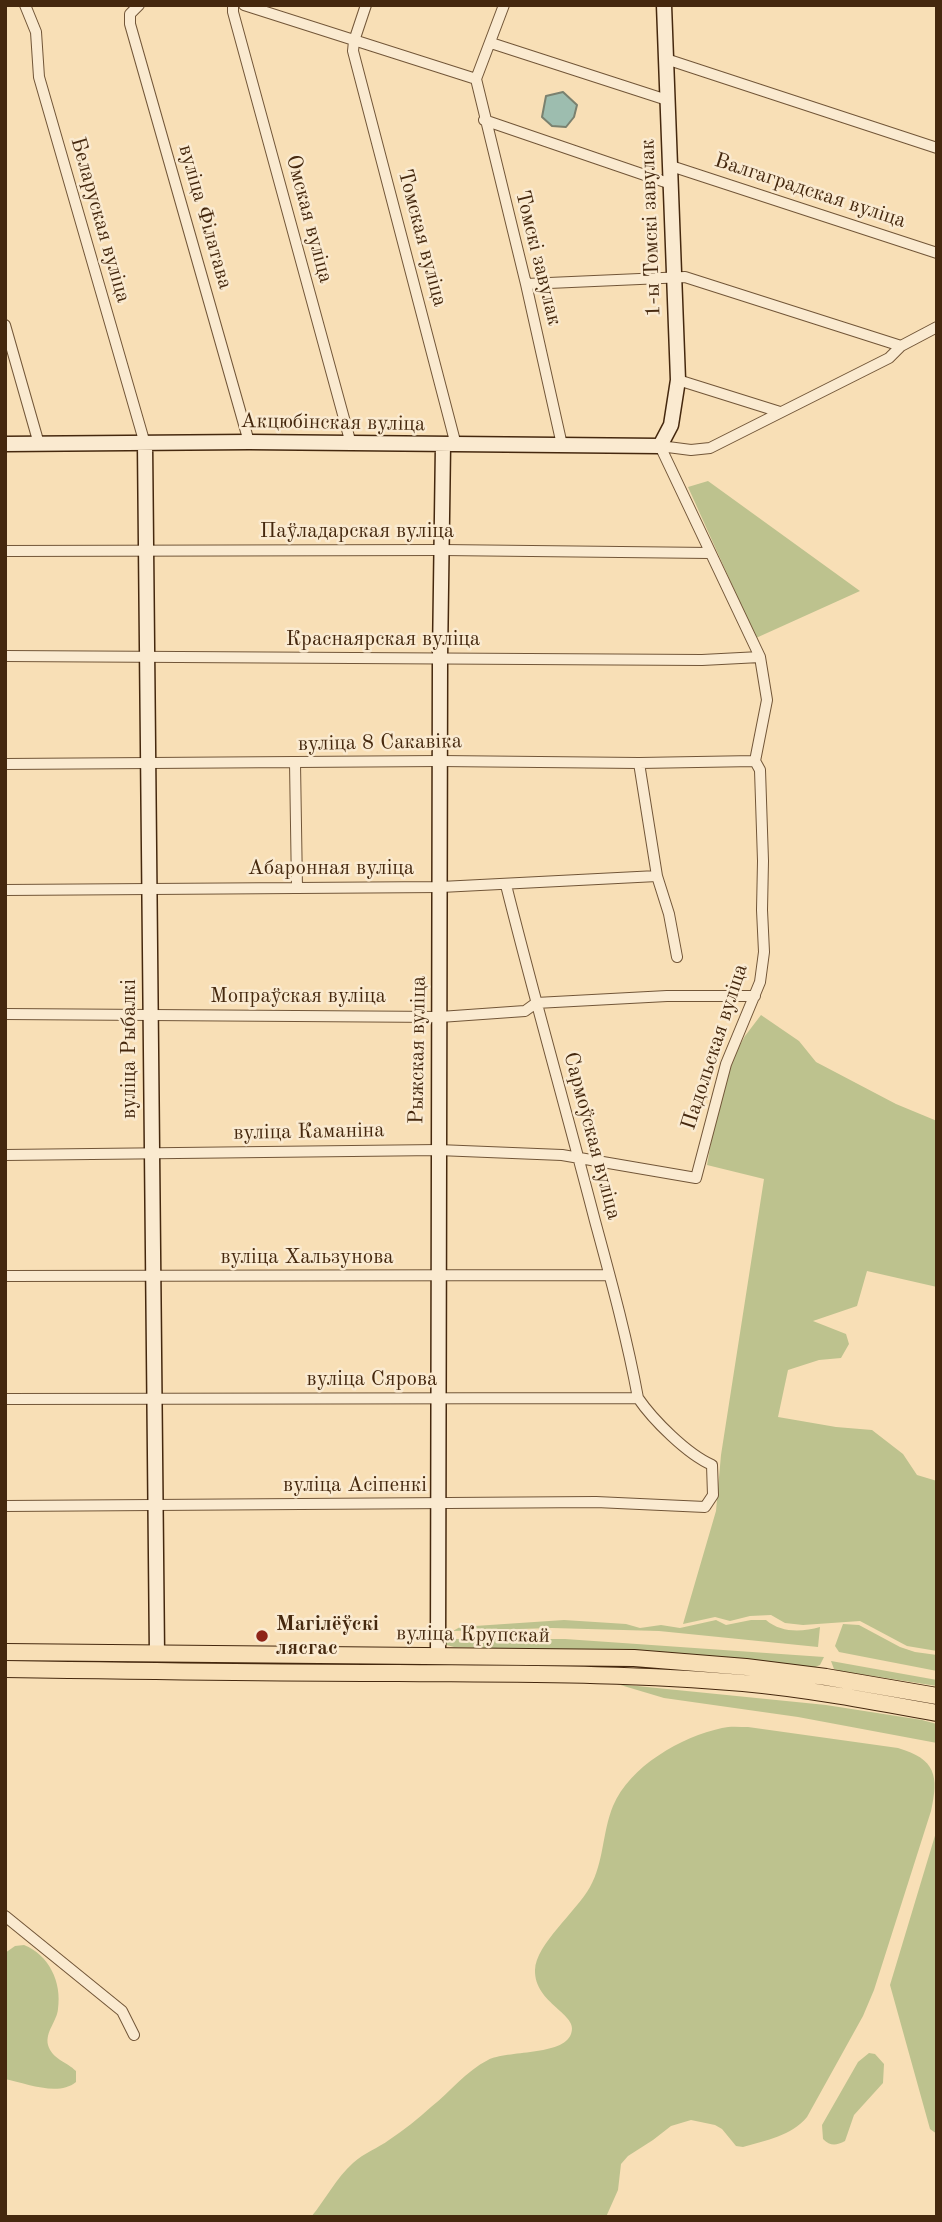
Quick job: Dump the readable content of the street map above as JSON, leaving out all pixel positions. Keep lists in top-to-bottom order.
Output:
{
  "streets": {
    "main road": ["вуліца Крупскай"],
    "street": [
      "Валгаградская вуліца",
      "вуліца Філатава",
      "Омская вуліца",
      "Беларуская вуліца",
      "1-ы Томскі завулак",
      "Томская вуліца",
      "Томскі завулак",
      "Акцюбінская вуліца",
      "Паўладарская вуліца",
      "Краснаярская вуліца",
      "вуліца 8 Сакавіка",
      "Абаронная вуліца",
      "Мопраўская вуліца",
      "Падольская вуліца",
      "вуліца Рыбалкі",
      "Рыжская вуліца",
      "вуліца Каманіна",
      "Сармоўская вуліца",
      "вуліца Хальзунова",
      "вуліца Сярова",
      "вуліца Асіпенкі"
    ]
  },
  "crossings": [
    ["Валгаградская вуліца", "1-ы Томскі завулак"],
    ["вуліца Філатава", "Акцюбінская вуліца"],
    ["Омская вуліца", "Акцюбінская вуліца"],
    ["Беларуская вуліца", "Акцюбінская вуліца"],
    ["Беларуская вуліца", "вуліца Рыбалкі"],
    ["1-ы Томскі завулак", "Акцюбінская вуліца"],
    ["Томская вуліца", "Акцюбінская вуліца"],
    ["Томская вуліца", "Рыжская вуліца"],
    ["Томскі завулак", "Акцюбінская вуліца"],
    ["Акцюбінская вуліца", "вуліца Рыбалкі"],
    ["Акцюбінская вуліца", "Рыжская вуліца"],
    ["Паўладарская вуліца", "вуліца Рыбалкі"],
    ["Паўладарская вуліца", "Рыжская вуліца"],
    ["Краснаярская вуліца", "вуліца Рыбалкі"],
    ["Краснаярская вуліца", "Рыжская вуліца"],
    ["вуліца 8 Сакавіка", "Падольская вуліца"],
    ["вуліца 8 Сакавіка", "вуліца Рыбалкі"],
    ["вуліца 8 Сакавіка", "Рыжская вуліца"],
    ["Абаронная вуліца", "вуліца Рыбалкі"],
    ["Абаронная вуліца", "Рыжская вуліца"],
    ["Абаронная вуліца", "Сармоўская вуліца"],
    ["Мопраўская вуліца", "Падольская вуліца"],
    ["Мопраўская вуліца", "вуліца Рыбалкі"],
    ["Мопраўская вуліца", "Рыжская вуліца"],
    ["Мопраўская вуліца", "Сармоўская вуліца"],
    ["Падольская вуліца", "вуліца Каманіна"],
    ["вуліца Рыбалкі", "вуліца Каманіна"],
    ["вуліца Рыбалкі", "вуліца Хальзунова"],
    ["вуліца Рыбалкі", "вуліца Сярова"],
    ["вуліца Рыбалкі", "вуліца Асіпенкі"],
    ["вуліца Рыбалкі", "вуліца Крупскай"],
    ["Рыжская вуліца", "вуліца Каманіна"],
    ["Рыжская вуліца", "вуліца Хальзунова"],
    ["Рыжская вуліца", "вуліца Сярова"],
    ["Рыжская вуліца", "вуліца Асіпенкі"],
    ["Рыжская вуліца", "вуліца Крупскай"],
    ["вуліца Каманіна", "Сармоўская вуліца"],
    ["Сармоўская вуліца", "вуліца Хальзунова"],
    ["Сармоўская вуліца", "вуліца Сярова"],
    ["Сармоўская вуліца", "вуліца Асіпенкі"],
    ["вуліца Сярова", "вуліца Асіпенкі"]
  ],
  "places": ["Магілёўскі лясгас"]
}
